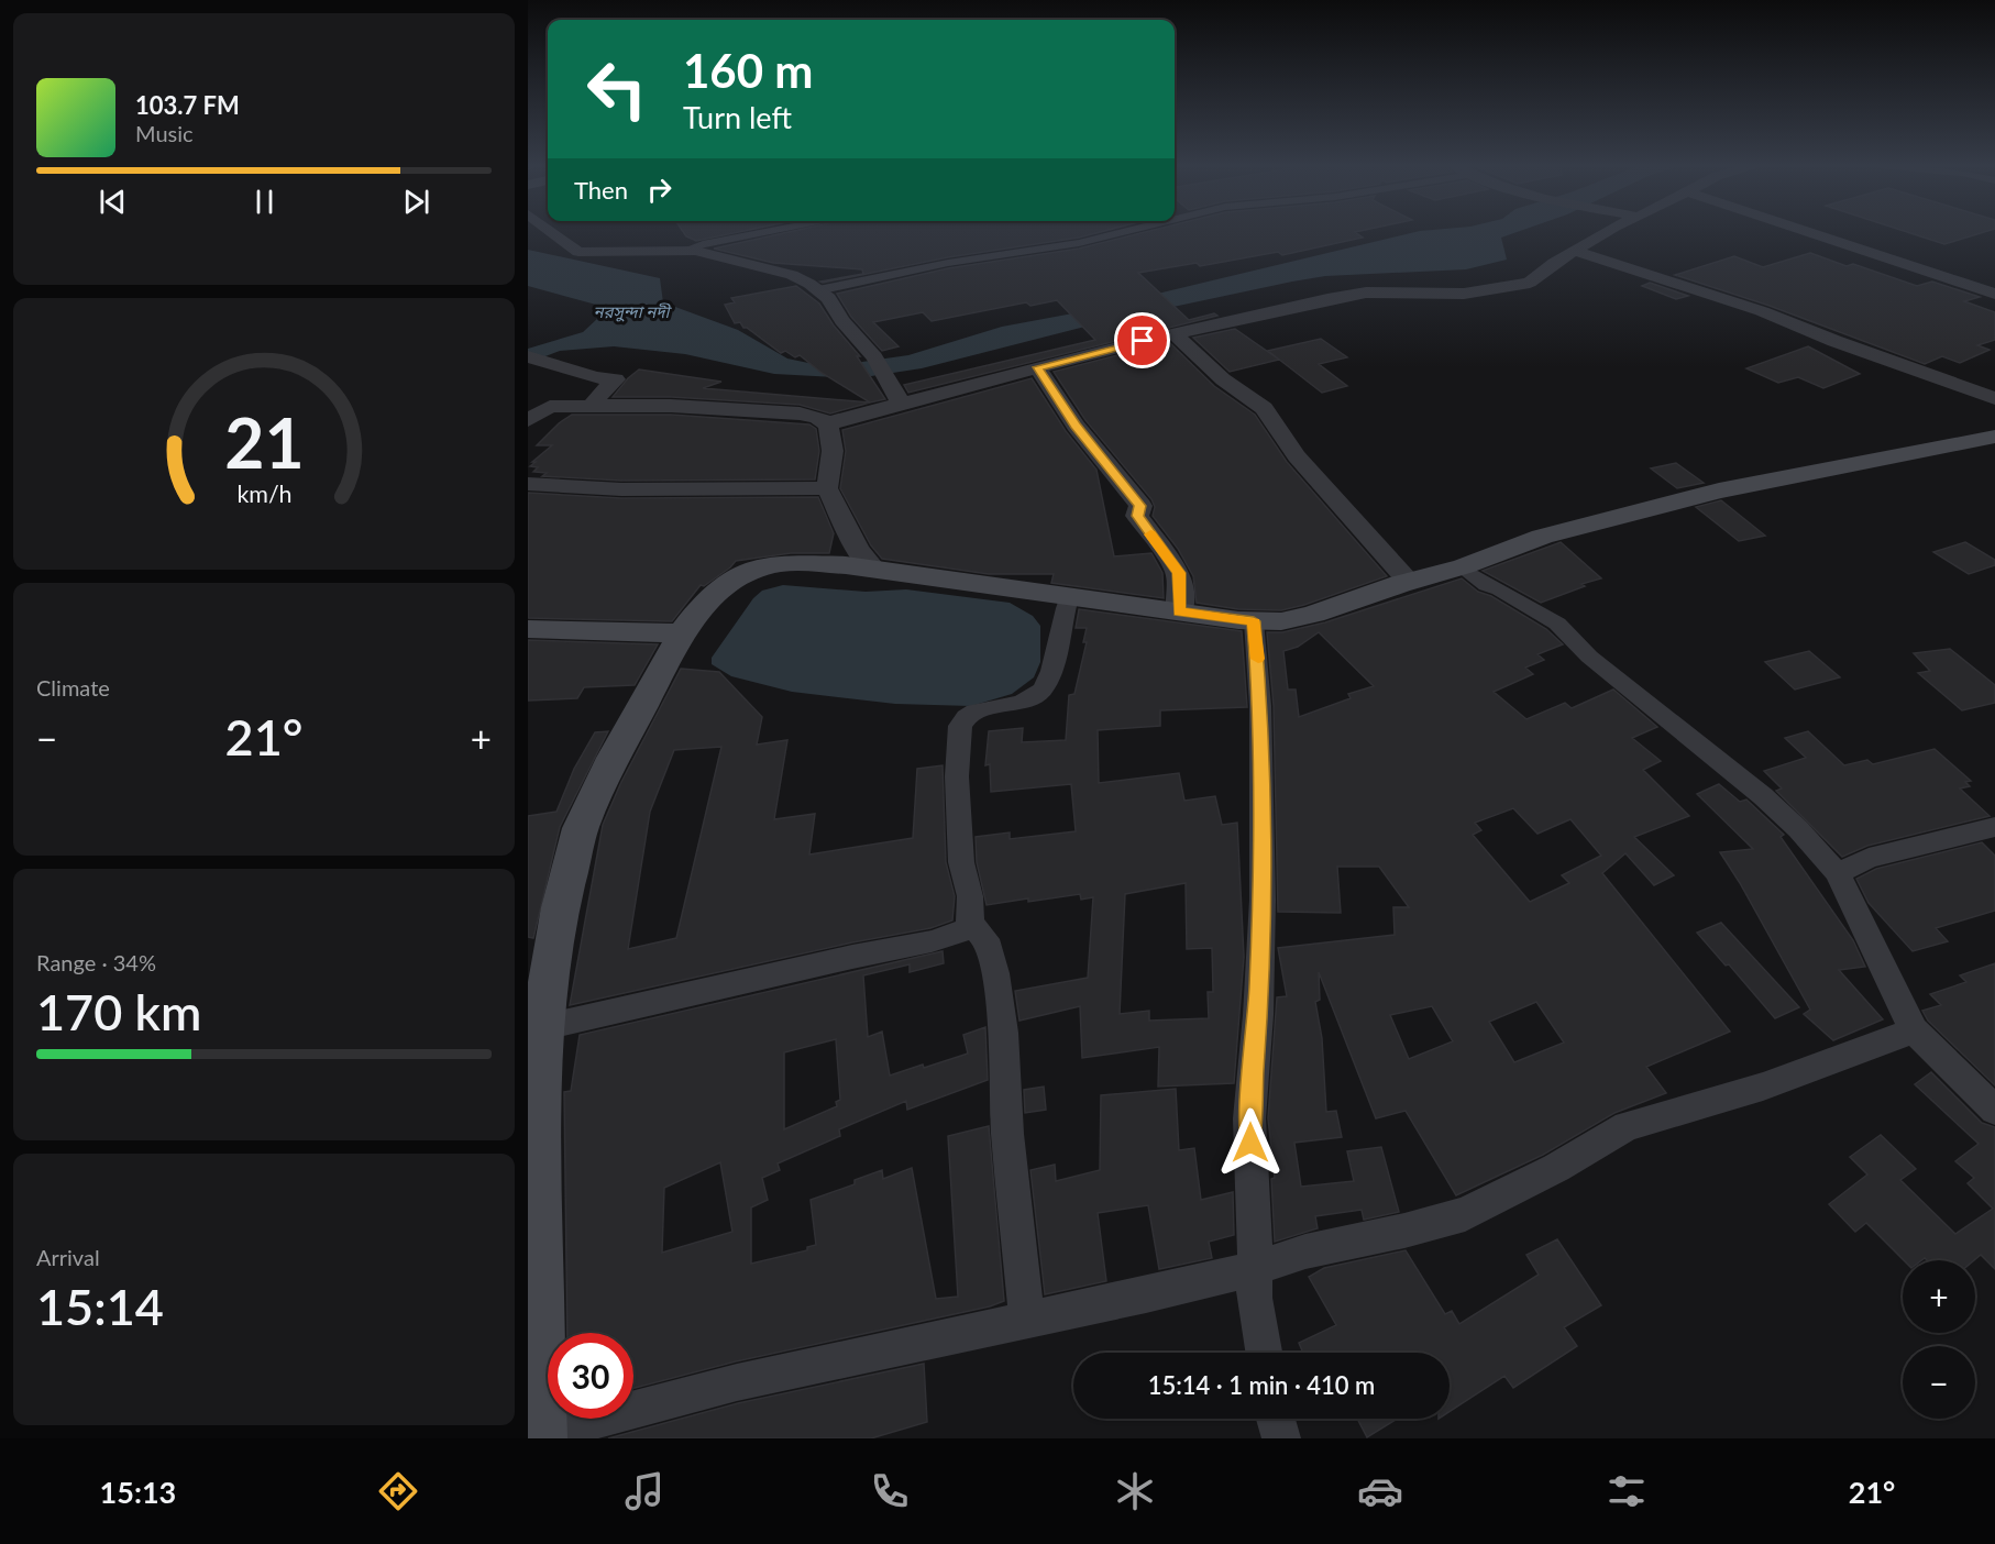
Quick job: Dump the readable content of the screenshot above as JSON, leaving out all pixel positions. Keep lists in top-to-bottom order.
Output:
{
  "water": ["নরসুন্দা নদী"],
  "page": {
    "turn": ["160 m", "Turn left"],
    "song": ["103.7 FM", "Music"],
    "then": "Then",
    "tile": [
      "Climate",
      ["Range · 34%", "170 km"],
      ["Arrival", "15:14"]
    ],
    "heat": ["−", "21°", "+"],
    "map_buttons": ["+", "−"],
    "limit": "30",
    "trip": "15:14 · 1 min · 410 m",
    "tabs": ["15:13", "21°"],
    "gauge": ["21", "km/h"]
  }
}
